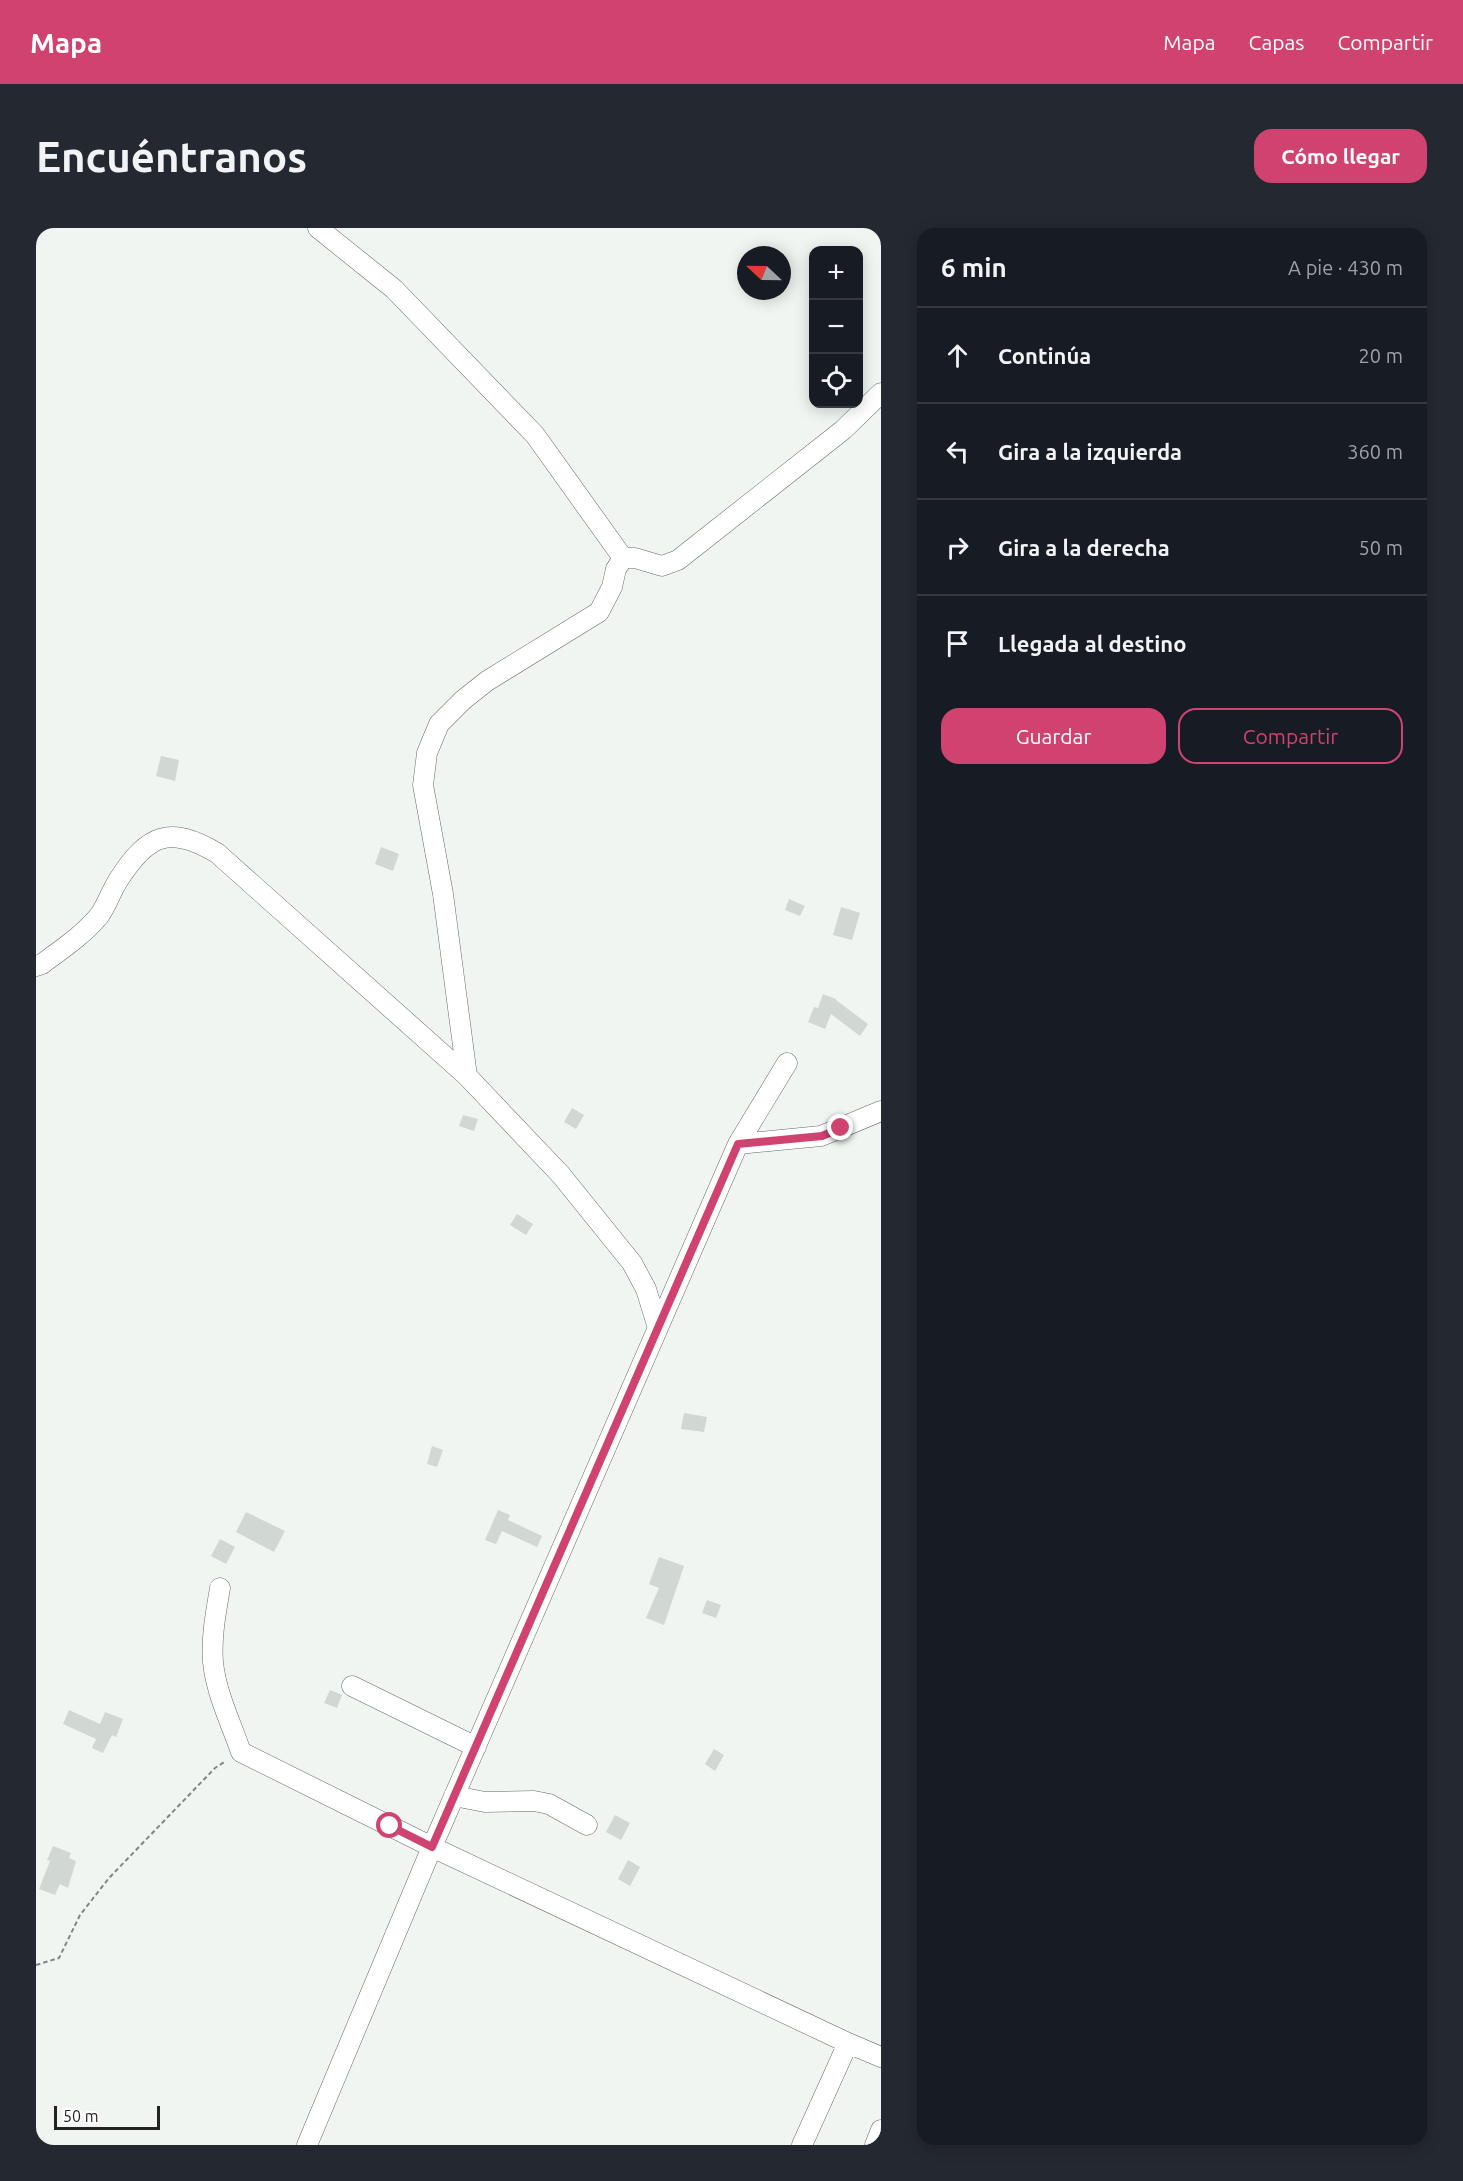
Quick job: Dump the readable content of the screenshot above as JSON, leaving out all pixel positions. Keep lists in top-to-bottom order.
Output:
{
  "scale_bar": "50 m",
  "north": "left",
  "page": {
    "header": "Mapa",
    "nav": ["Mapa", "Capas", "Compartir"],
    "buttons": [
      "Cómo llegar",
      ["Guardar", "Compartir"]
    ],
    "title": "Encuéntranos",
    "heading": ["6 min", "A pie · 430 m"],
    "map_buttons": ["+", "−"],
    "list": [
      ["Continúa", "20 m"],
      ["Gira a la izquierda", "360 m"],
      ["Gira a la derecha", "50 m"],
      "Llegada al destino"
    ],
    "scale": "50 m"
  }
}
